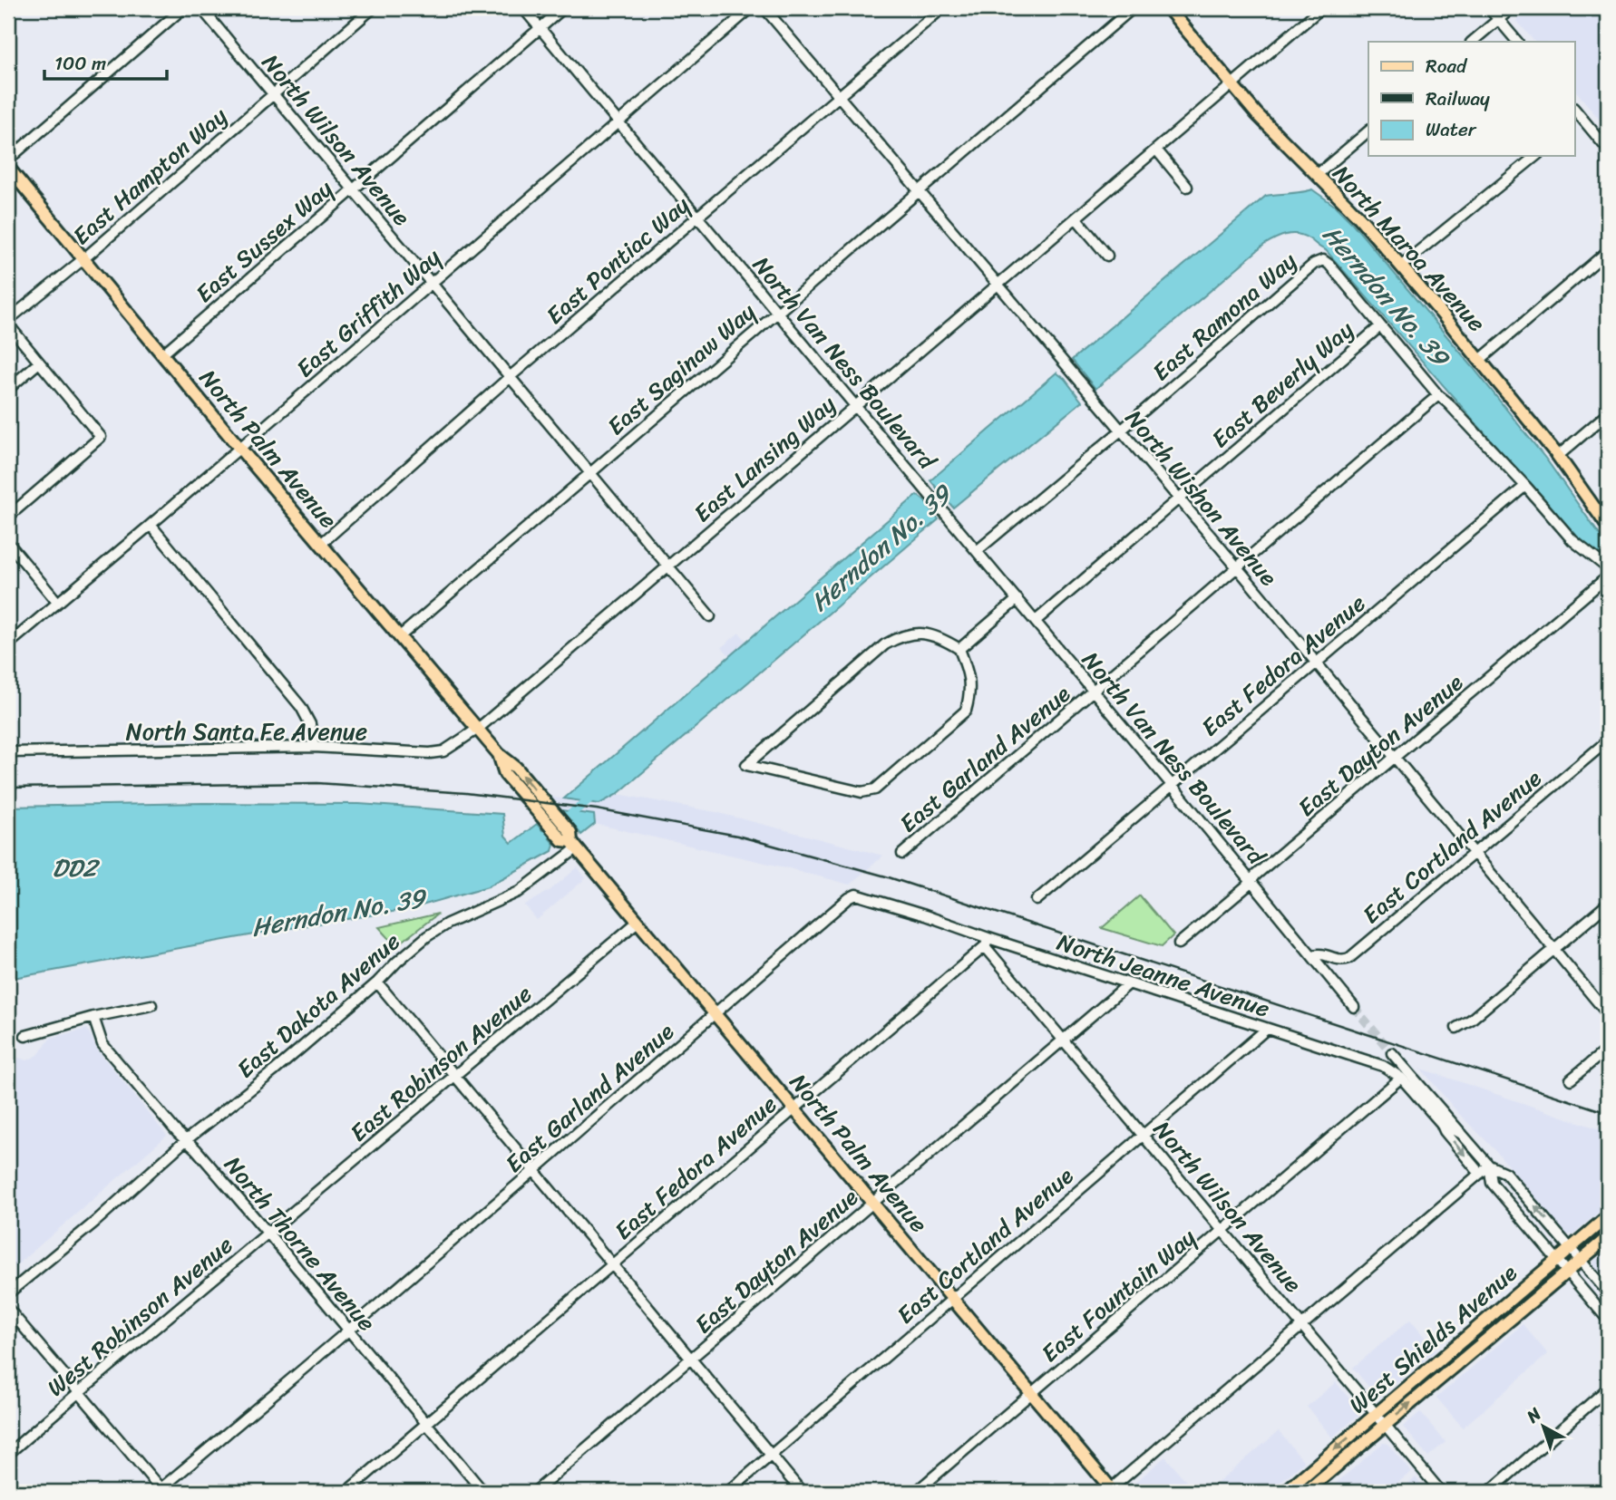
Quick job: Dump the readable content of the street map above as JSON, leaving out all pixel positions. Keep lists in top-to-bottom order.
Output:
{
  "streets": {
    "main road": ["North Maroa Avenue", "North Palm Avenue", "West Shields Avenue"],
    "street": [
      "North Wilson Avenue",
      "East Hampton Way",
      "East Sussex Way",
      "East Pontiac Way",
      "East Griffith Way",
      "East Ramona Way",
      "North Van Ness Boulevard",
      "East Saginaw Way",
      "East Beverly Way",
      "East Lansing Way",
      "North Wishon Avenue",
      "East Fedora Avenue",
      "North Santa Fe Avenue",
      "East Dayton Avenue",
      "East Garland Avenue",
      "East Cortland Avenue",
      "North Jeanne Avenue",
      "East Dakota Avenue",
      "East Robinson Avenue",
      "North Thorne Avenue",
      "East Fountain Way",
      "West Robinson Avenue"
    ]
  },
  "crossings": [
    ["North Wilson Avenue", "East Hampton Way"],
    ["North Wilson Avenue", "East Sussex Way"],
    ["North Wilson Avenue", "East Pontiac Way"],
    ["North Wilson Avenue", "East Griffith Way"],
    ["North Wilson Avenue", "East Saginaw Way"],
    ["North Wilson Avenue", "East Lansing Way"],
    ["North Wilson Avenue", "East Fedora Avenue"],
    ["North Wilson Avenue", "East Dayton Avenue"],
    ["North Wilson Avenue", "East Cortland Avenue"],
    ["North Wilson Avenue", "North Jeanne Avenue"],
    ["North Wilson Avenue", "East Fountain Way"],
    ["North Wilson Avenue", "West Shields Avenue"],
    ["East Hampton Way", "North Palm Avenue"],
    ["East Sussex Way", "North Van Ness Boulevard"],
    ["East Sussex Way", "North Palm Avenue"],
    ["North Maroa Avenue", "East Lansing Way"],
    ["East Pontiac Way", "North Van Ness Boulevard"],
    ["East Pontiac Way", "North Palm Avenue"],
    ["East Pontiac Way", "North Wishon Avenue"],
    ["East Griffith Way", "North Van Ness Boulevard"],
    ["East Griffith Way", "North Palm Avenue"],
    ["East Ramona Way", "North Van Ness Boulevard"],
    ["East Ramona Way", "East Beverly Way"],
    ["East Ramona Way", "North Wishon Avenue"],
    ["North Van Ness Boulevard", "East Saginaw Way"],
    ["North Van Ness Boulevard", "East Beverly Way"],
    ["North Van Ness Boulevard", "East Lansing Way"],
    ["North Van Ness Boulevard", "East Fedora Avenue"],
    ["North Van Ness Boulevard", "East Dayton Avenue"],
    ["North Van Ness Boulevard", "East Garland Avenue"],
    ["North Van Ness Boulevard", "East Cortland Avenue"],
    ["East Saginaw Way", "North Palm Avenue"],
    ["East Saginaw Way", "North Wishon Avenue"],
    ["East Beverly Way", "North Wishon Avenue"],
    ["North Palm Avenue", "East Lansing Way"],
    ["North Palm Avenue", "East Fedora Avenue"],
    ["North Palm Avenue", "North Santa Fe Avenue"],
    ["North Palm Avenue", "East Dayton Avenue"],
    ["North Palm Avenue", "East Garland Avenue"],
    ["North Palm Avenue", "East Cortland Avenue"],
    ["North Palm Avenue", "East Dakota Avenue"],
    ["North Palm Avenue", "East Robinson Avenue"],
    ["North Palm Avenue", "East Fountain Way"],
    ["East Lansing Way", "North Wishon Avenue"],
    ["East Lansing Way", "North Santa Fe Avenue"],
    ["North Wishon Avenue", "East Fedora Avenue"],
    ["North Wishon Avenue", "East Dayton Avenue"],
    ["North Wishon Avenue", "East Garland Avenue"],
    ["North Wishon Avenue", "East Cortland Avenue"],
    ["East Fedora Avenue", "North Jeanne Avenue"],
    ["East Fedora Avenue", "North Thorne Avenue"],
    ["East Dayton Avenue", "North Jeanne Avenue"],
    ["East Garland Avenue", "North Jeanne Avenue"],
    ["East Garland Avenue", "North Thorne Avenue"],
    ["East Cortland Avenue", "North Jeanne Avenue"],
    ["North Jeanne Avenue", "East Fountain Way"],
    ["East Dakota Avenue", "North Thorne Avenue"],
    ["East Robinson Avenue", "North Thorne Avenue"],
    ["East Robinson Avenue", "West Robinson Avenue"],
    ["North Thorne Avenue", "West Robinson Avenue"]
  ],
  "water": ["Herndon No. 39", "DD2"],
  "legend": ["Road", "Railway", "Water"],
  "scale_bar": "100 m",
  "north": "top left"
}
